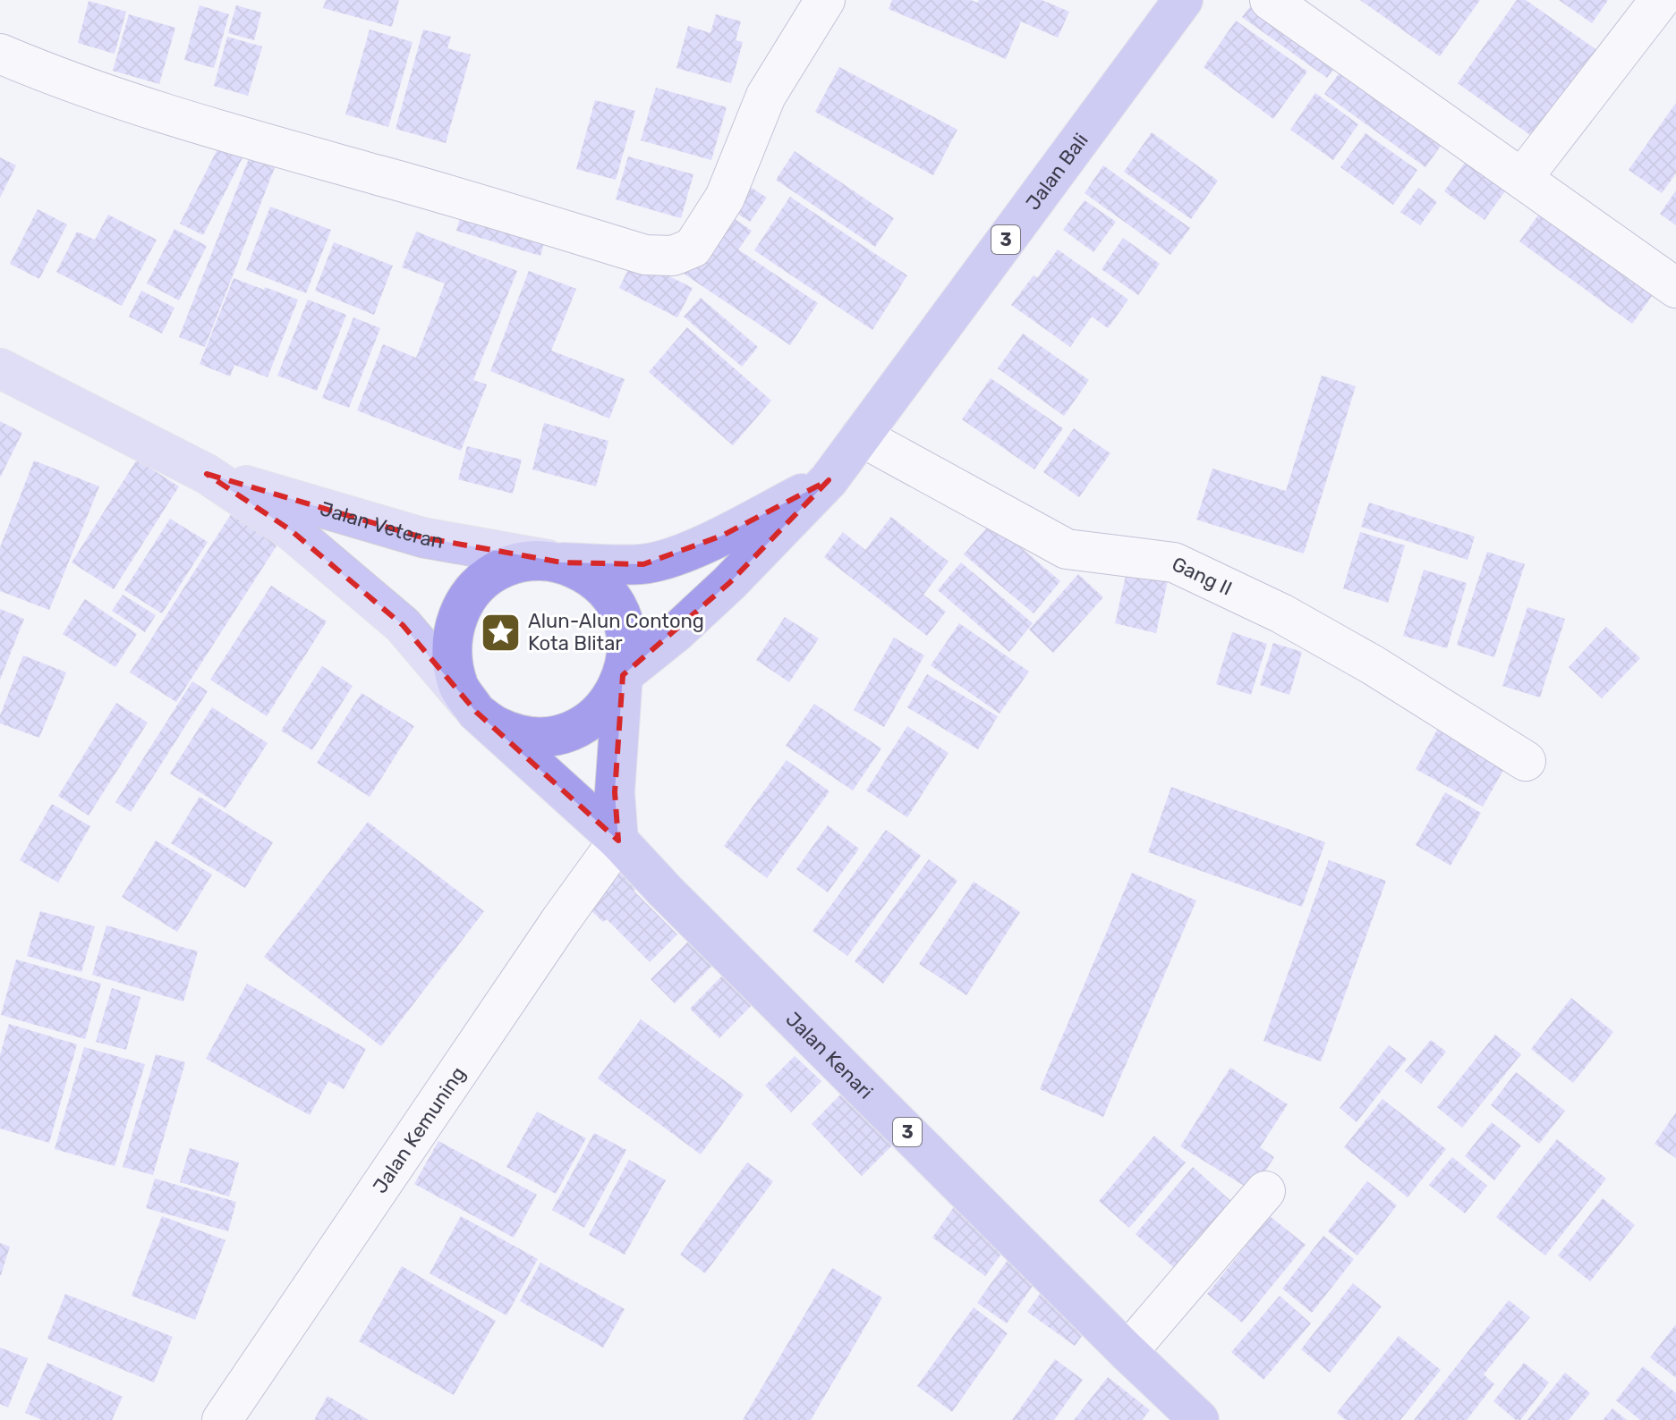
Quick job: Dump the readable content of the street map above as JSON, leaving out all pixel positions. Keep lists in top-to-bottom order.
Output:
{
  "streets": {
    "highway": ["Jalan Bali", "3", "Jalan Kenari"],
    "main road": ["Jalan Veteran"],
    "street": ["Gang II", "Jalan Kemuning"]
  },
  "crossings": [
    ["Jalan Bali", "3"],
    ["Jalan Bali", "Gang II"],
    ["3", "Jalan Veteran"],
    ["3", "Jalan Kenari"],
    ["3", "Jalan Kemuning"],
    ["Jalan Kenari", "Jalan Kemuning"]
  ],
  "places": {
    "place": ["Alun-Alun Contong Kota Blitar"]
  }
}
